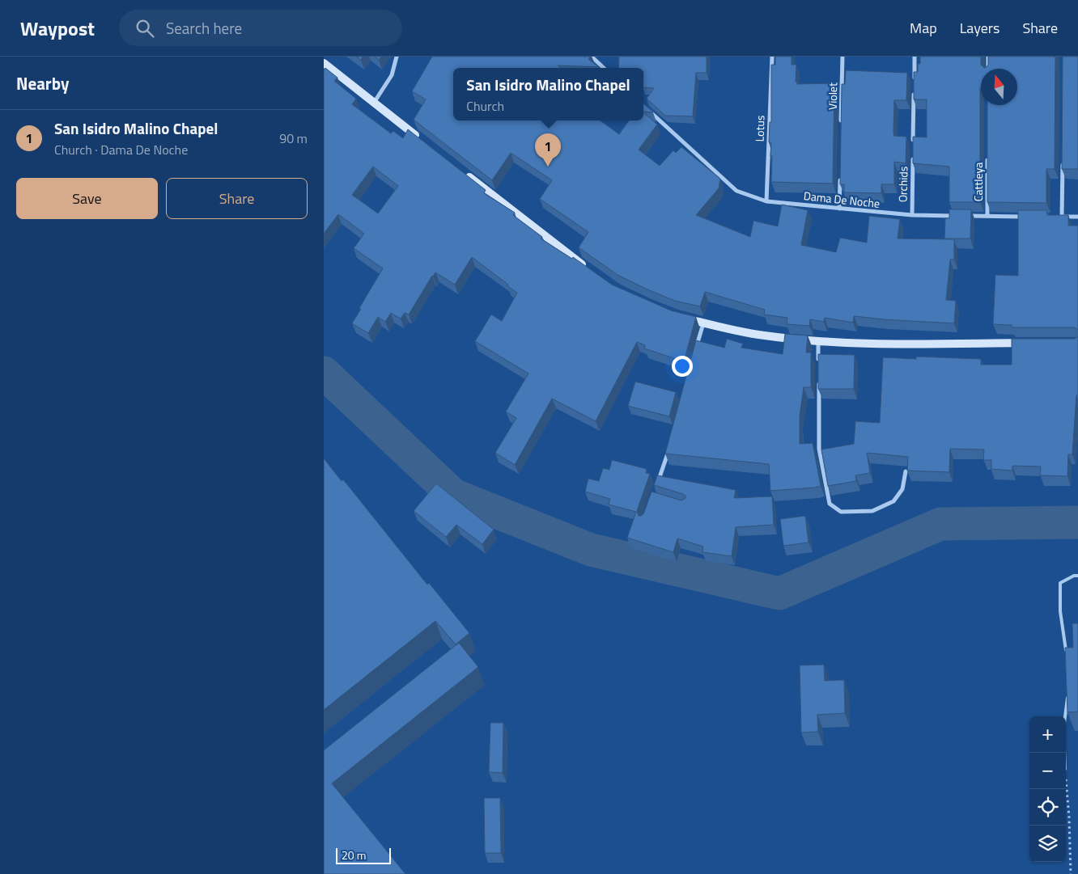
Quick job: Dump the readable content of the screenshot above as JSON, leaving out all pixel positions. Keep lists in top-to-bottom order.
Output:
{
  "streets": {
    "street": [
      "Violet",
      "Lotus",
      "Cattleya",
      "Orchids",
      "Dama De Noche"
    ]
  },
  "crossings": [
    ["Lotus", "Dama De Noche"],
    ["Orchids", "Dama De Noche"]
  ],
  "scale_bar": "20 m",
  "north": "top",
  "page": {
    "header": "Waypost",
    "search": "Search here",
    "nav": ["Map", "Layers", "Share"],
    "heading": "Nearby",
    "popup": ["San Isidro Malino Chapel", "Church"],
    "list": [
      {
        "mark": "1",
        "name": "San Isidro Malino Chapel",
        "note": "Church · Dama De Noche",
        "value": "90 m"
      }
    ],
    "pins": "1",
    "buttons": ["Save", "Share"],
    "map_buttons": ["+", "−"],
    "scale": "20 m"
  }
}
